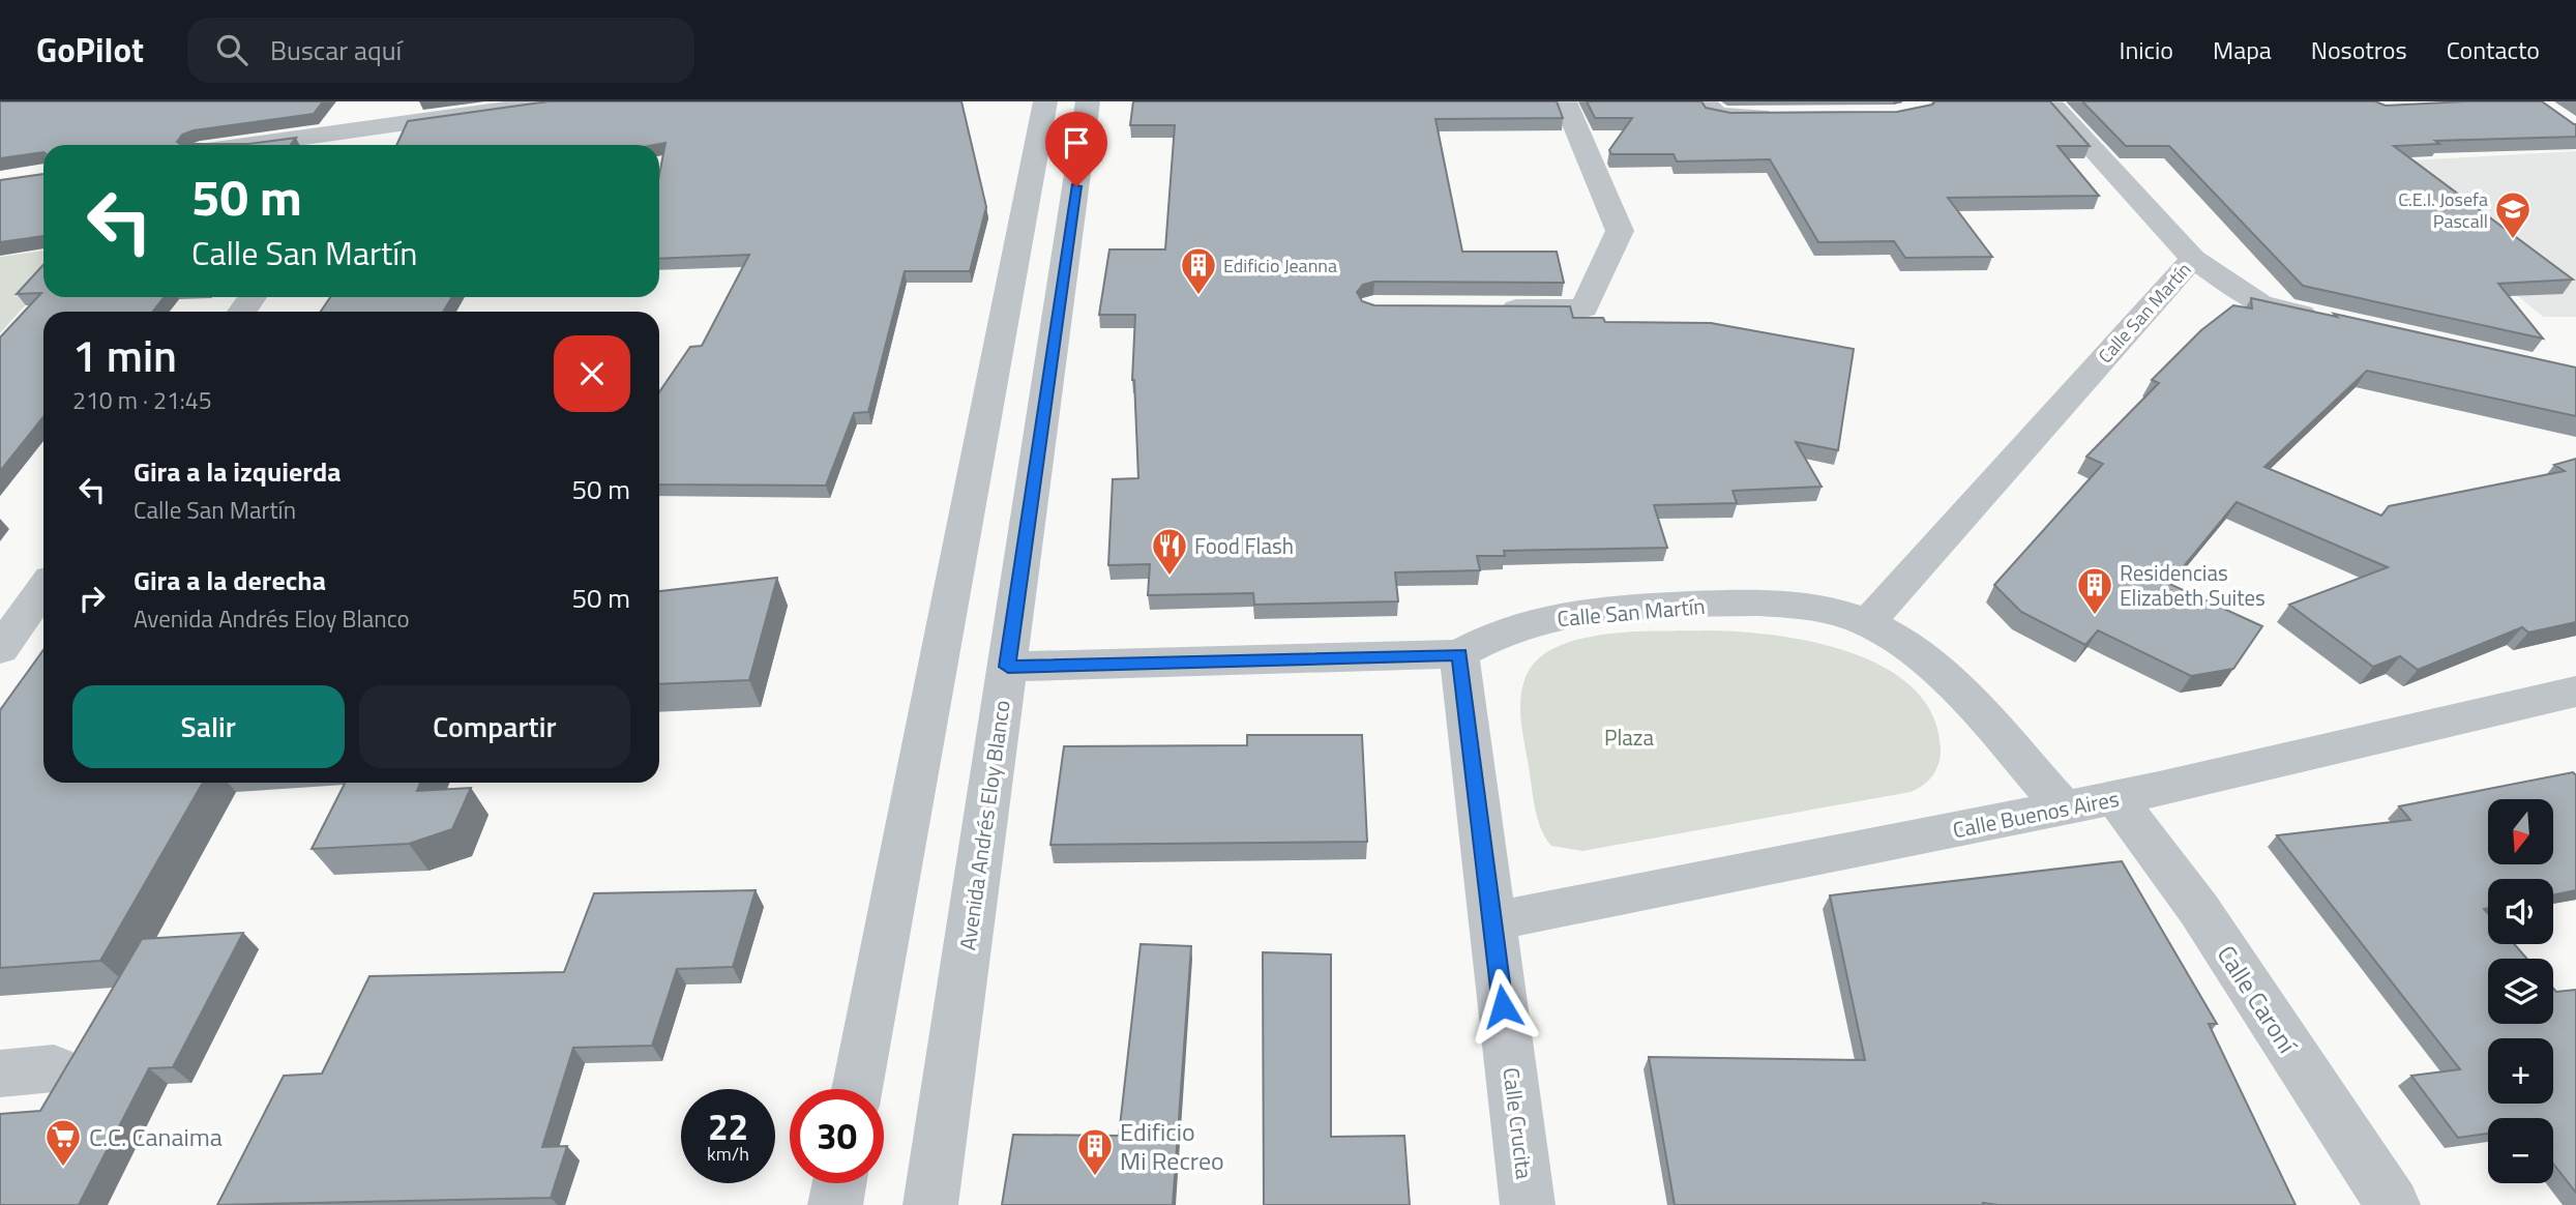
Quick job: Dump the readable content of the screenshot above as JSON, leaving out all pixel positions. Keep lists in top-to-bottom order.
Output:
{
  "streets": {
    "street": [
      "Calle San Martín",
      "Calle Buenos Aires",
      "Avenida Andrés Eloy Blanco",
      "Calle Caroní",
      "Calle Crucita"
    ]
  },
  "crossings": [
    ["Calle San Martín", "Calle Buenos Aires"],
    ["Calle San Martín", "Avenida Andrés Eloy Blanco"],
    ["Calle San Martín", "Calle Crucita"],
    ["Calle Buenos Aires", "Calle Caroní"],
    ["Calle Buenos Aires", "Calle Crucita"]
  ],
  "parks": ["Plaza"],
  "places": {
    "school or university": ["C.E.I. Josefa Pascall"],
    "building": ["Edificio Jeanna", "Residencias Elizabeth Suites", "Edificio Mi Recreo"],
    "restaurant": ["Food Flash"],
    "supermarket": ["C.C. Canaima"]
  },
  "north": "bottom",
  "page": {
    "header": "GoPilot",
    "search": "Buscar aquí",
    "nav": [
      "Inicio",
      "Mapa",
      "Nosotros",
      "Contacto"
    ],
    "turn": ["50 m", "Calle San Martín"],
    "heading": ["1 min", "210 m · 21:45"],
    "list": [
      {
        "name": "Gira a la izquierda",
        "note": "Calle San Martín",
        "value": "50 m"
      },
      {
        "name": "Gira a la derecha",
        "note": "Avenida Andrés Eloy Blanco",
        "value": "50 m"
      }
    ],
    "buttons": ["Salir", "Compartir"],
    "map_buttons": ["+", "−"],
    "speed": "22 km/h",
    "limit": "30"
  }
}
